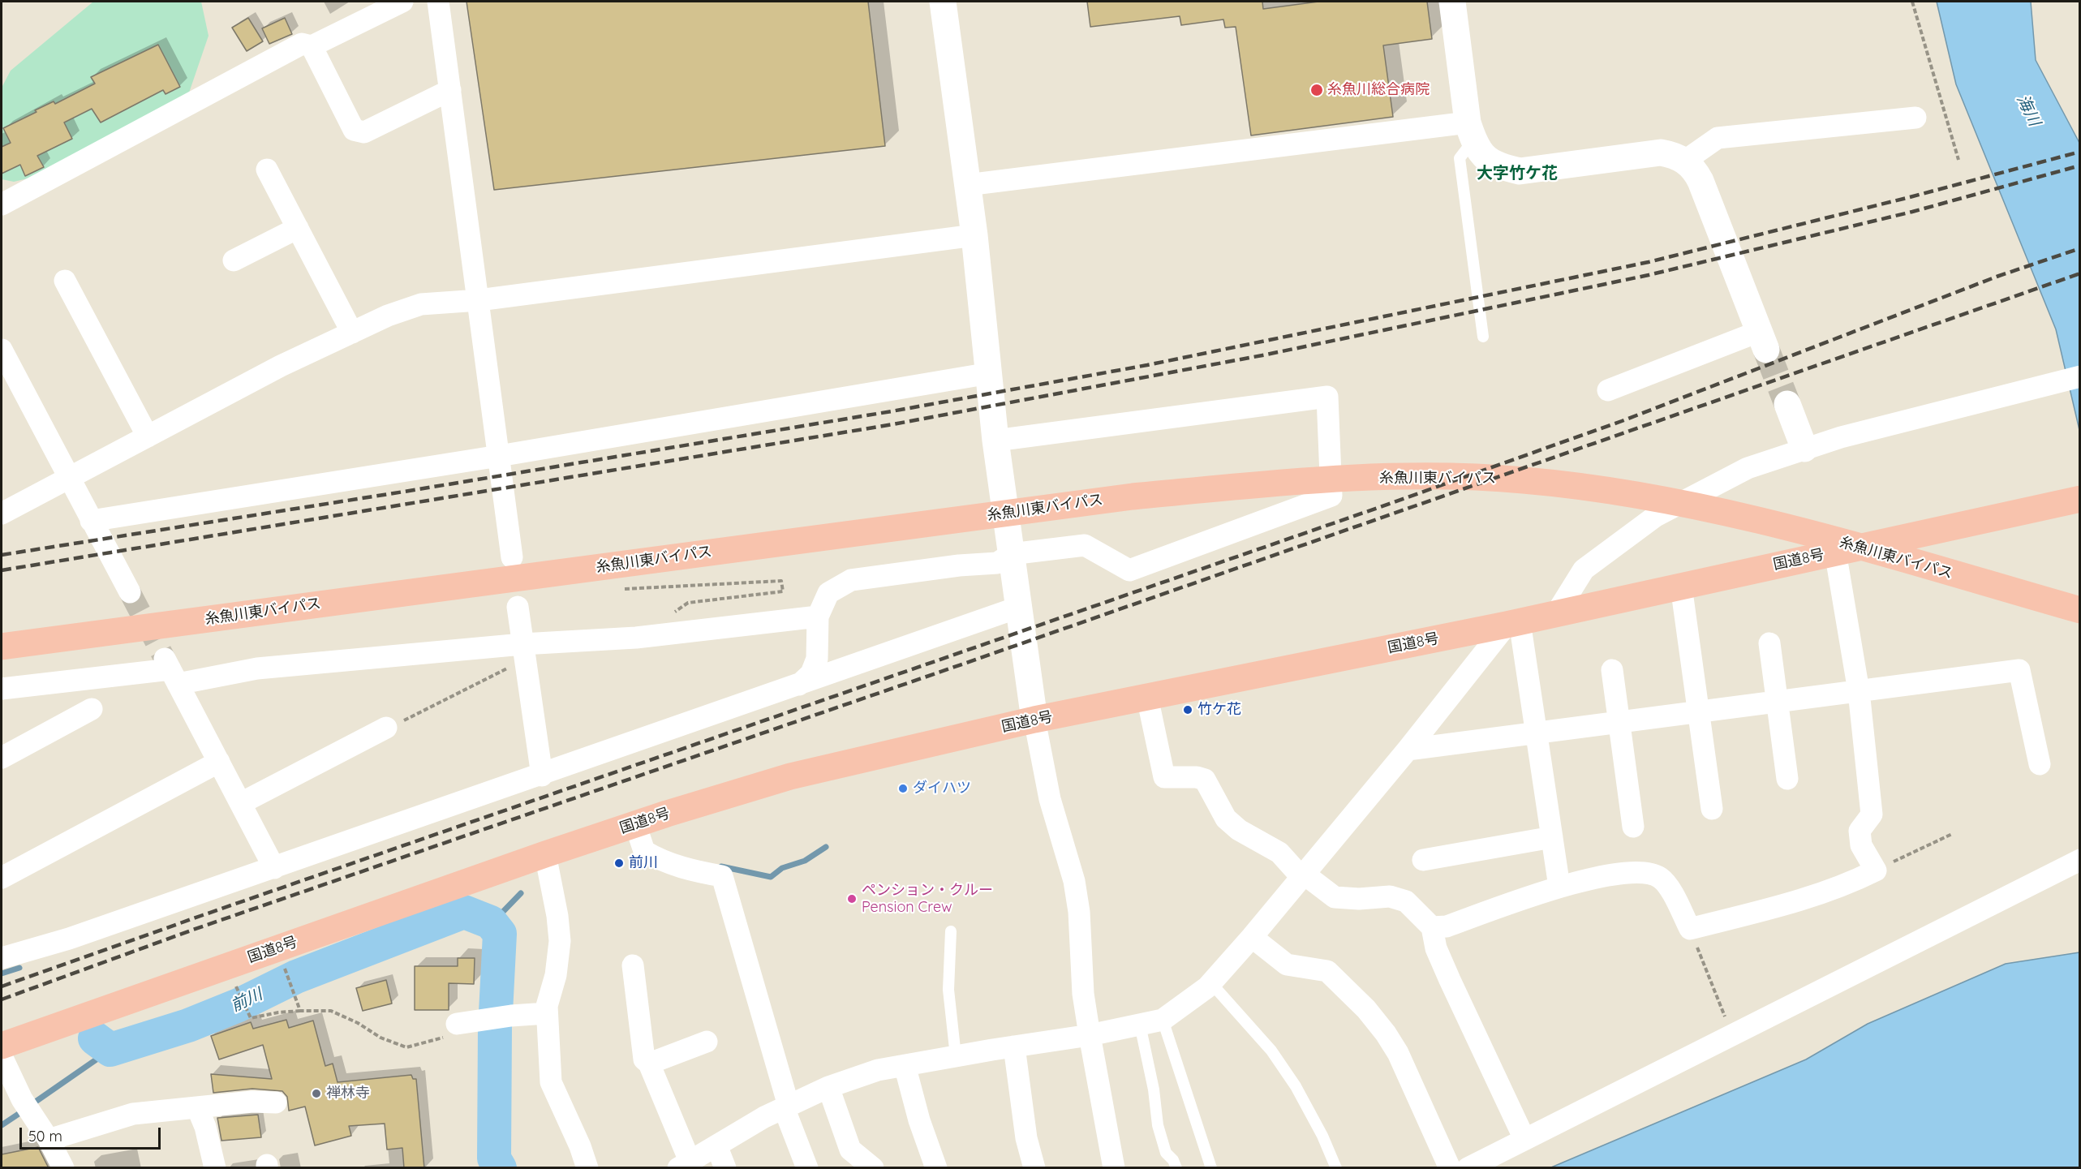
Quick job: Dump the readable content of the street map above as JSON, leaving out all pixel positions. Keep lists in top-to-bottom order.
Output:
{
  "streets": {
    "highway": ["糸魚川東バイパス", "国道8号"]
  },
  "districts": ["大字竹ケ花"],
  "water": ["海川", "前川"],
  "places": [
    "糸魚川総合病院",
    "竹ケ花",
    "ダイハツ",
    "前川",
    "ペンション・クルー Pension Crew",
    "禅林寺"
  ],
  "scale_bar": "50 m"
}
